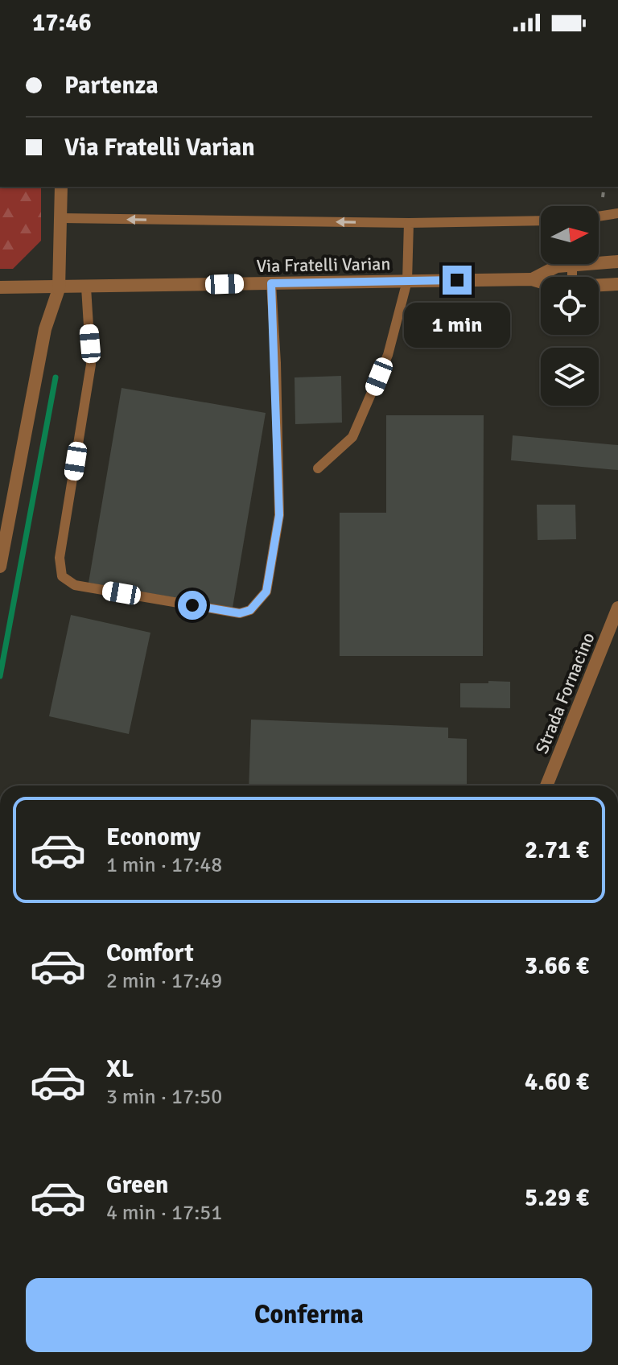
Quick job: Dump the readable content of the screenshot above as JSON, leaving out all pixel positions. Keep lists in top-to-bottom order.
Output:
{
  "streets": {
    "street": ["Via Fratelli Varian", "Strada Fornacino"]
  },
  "north": "right",
  "page": {
    "status": "17:46",
    "banner": ["Partenza", "Via Fratelli Varian"],
    "bubble": "1 min",
    "list": [
      {
        "name": "Economy",
        "note": "1 min · 17:48",
        "value": "2.71 €"
      },
      {
        "name": "Comfort",
        "note": "2 min · 17:49",
        "value": "3.66 €"
      },
      {
        "name": "XL",
        "note": "3 min · 17:50",
        "value": "4.60 €"
      },
      {
        "name": "Green",
        "note": "4 min · 17:51",
        "value": "5.29 €"
      }
    ],
    "buttons": "Conferma"
  }
}
